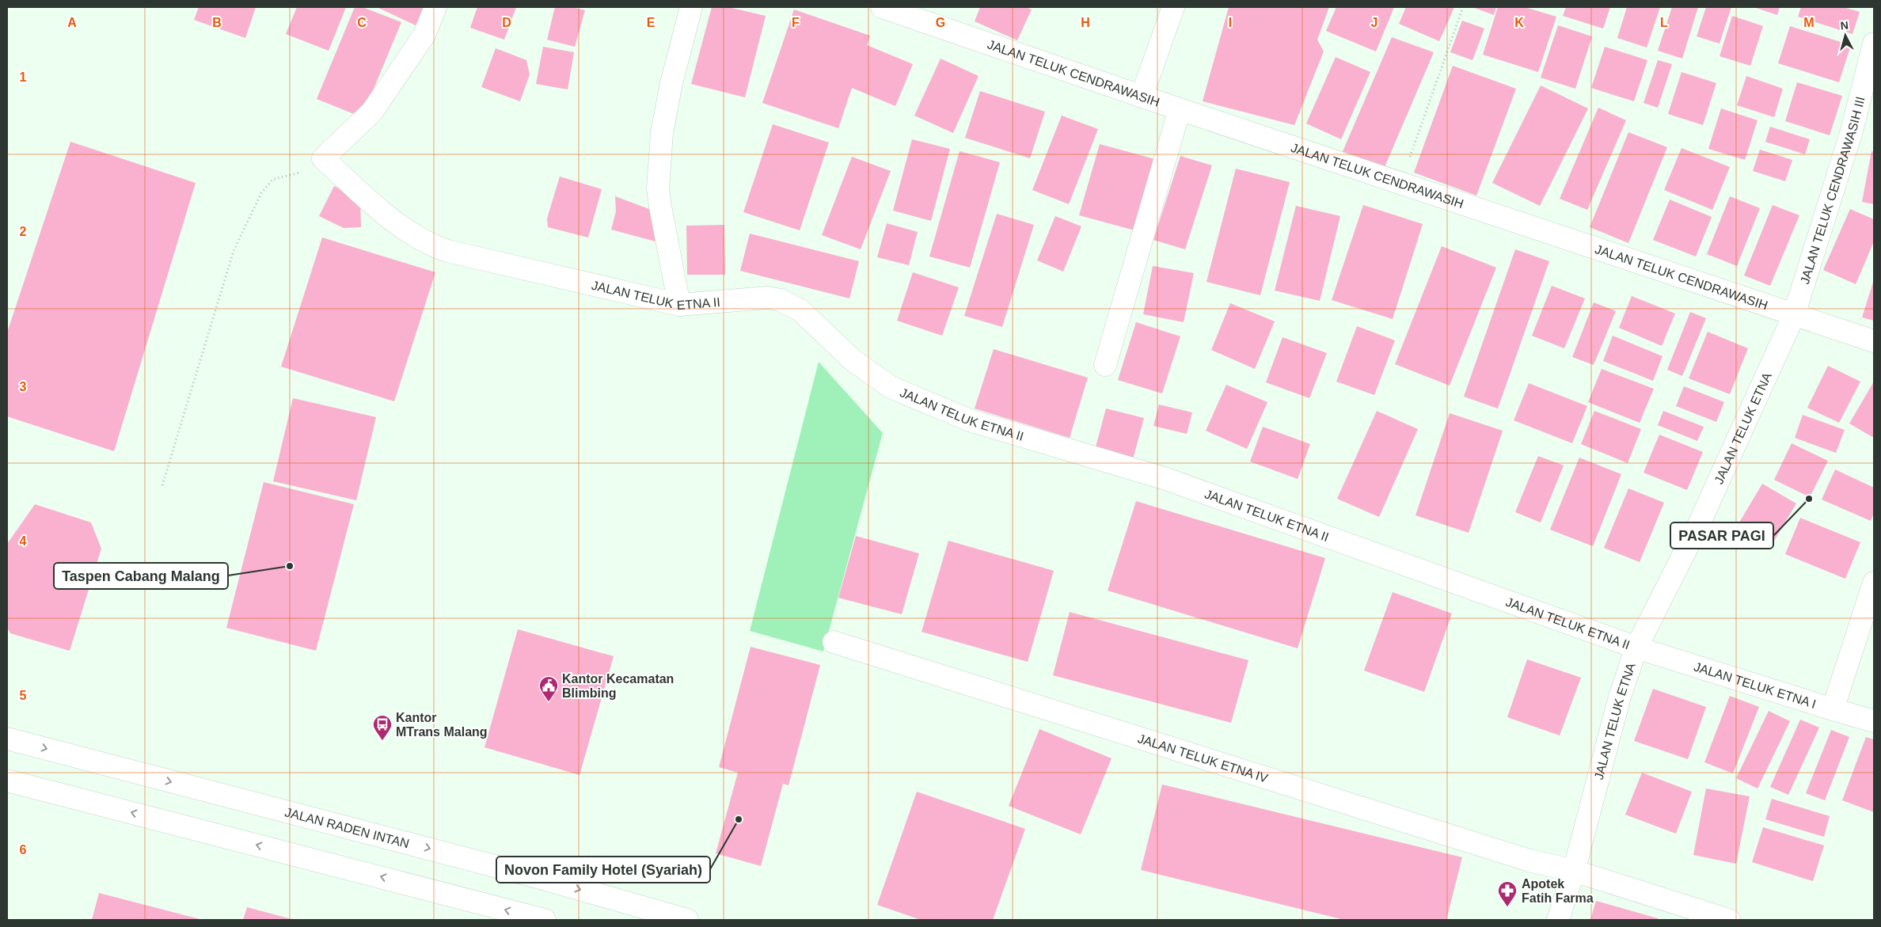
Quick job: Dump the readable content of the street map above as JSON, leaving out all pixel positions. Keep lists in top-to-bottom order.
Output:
{
  "streets": {
    "main road": [
      "JALAN TELUK CENDRAWASIH",
      "JALAN TELUK CENDRAWASIH III",
      "JALAN TELUK ETNA II",
      "JALAN TELUK ETNA",
      "JALAN TELUK ETNA I",
      "JALAN TELUK ETNA IV",
      "JALAN RADEN INTAN"
    ]
  },
  "crossings": [
    ["JALAN TELUK CENDRAWASIH", "JALAN TELUK CENDRAWASIH III"],
    ["JALAN TELUK CENDRAWASIH", "JALAN TELUK ETNA"],
    ["JALAN TELUK CENDRAWASIH III", "JALAN TELUK ETNA"],
    ["JALAN TELUK ETNA II", "JALAN TELUK ETNA"],
    ["JALAN TELUK ETNA II", "JALAN TELUK ETNA I"],
    ["JALAN TELUK ETNA", "JALAN TELUK ETNA I"],
    ["JALAN TELUK ETNA", "JALAN TELUK ETNA IV"]
  ],
  "places": {
    "other": ["PASAR PAGI", "Taspen Cabang Malang", "Novon Family Hotel (Syariah)"],
    "public building": ["Kantor Kecamatan Blimbing"],
    "bus stop": ["Kantor MTrans Malang"],
    "pharmacy": ["Apotek Fatih Farma"]
  },
  "north": "top",
  "grid": {
    "columns": [
      "A",
      "B",
      "C",
      "D",
      "E",
      "F",
      "G",
      "H",
      "I",
      "J",
      "K",
      "L",
      "M"
    ],
    "rows": [
      "1",
      "2",
      "3",
      "4",
      "5",
      "6"
    ]
  }
}
